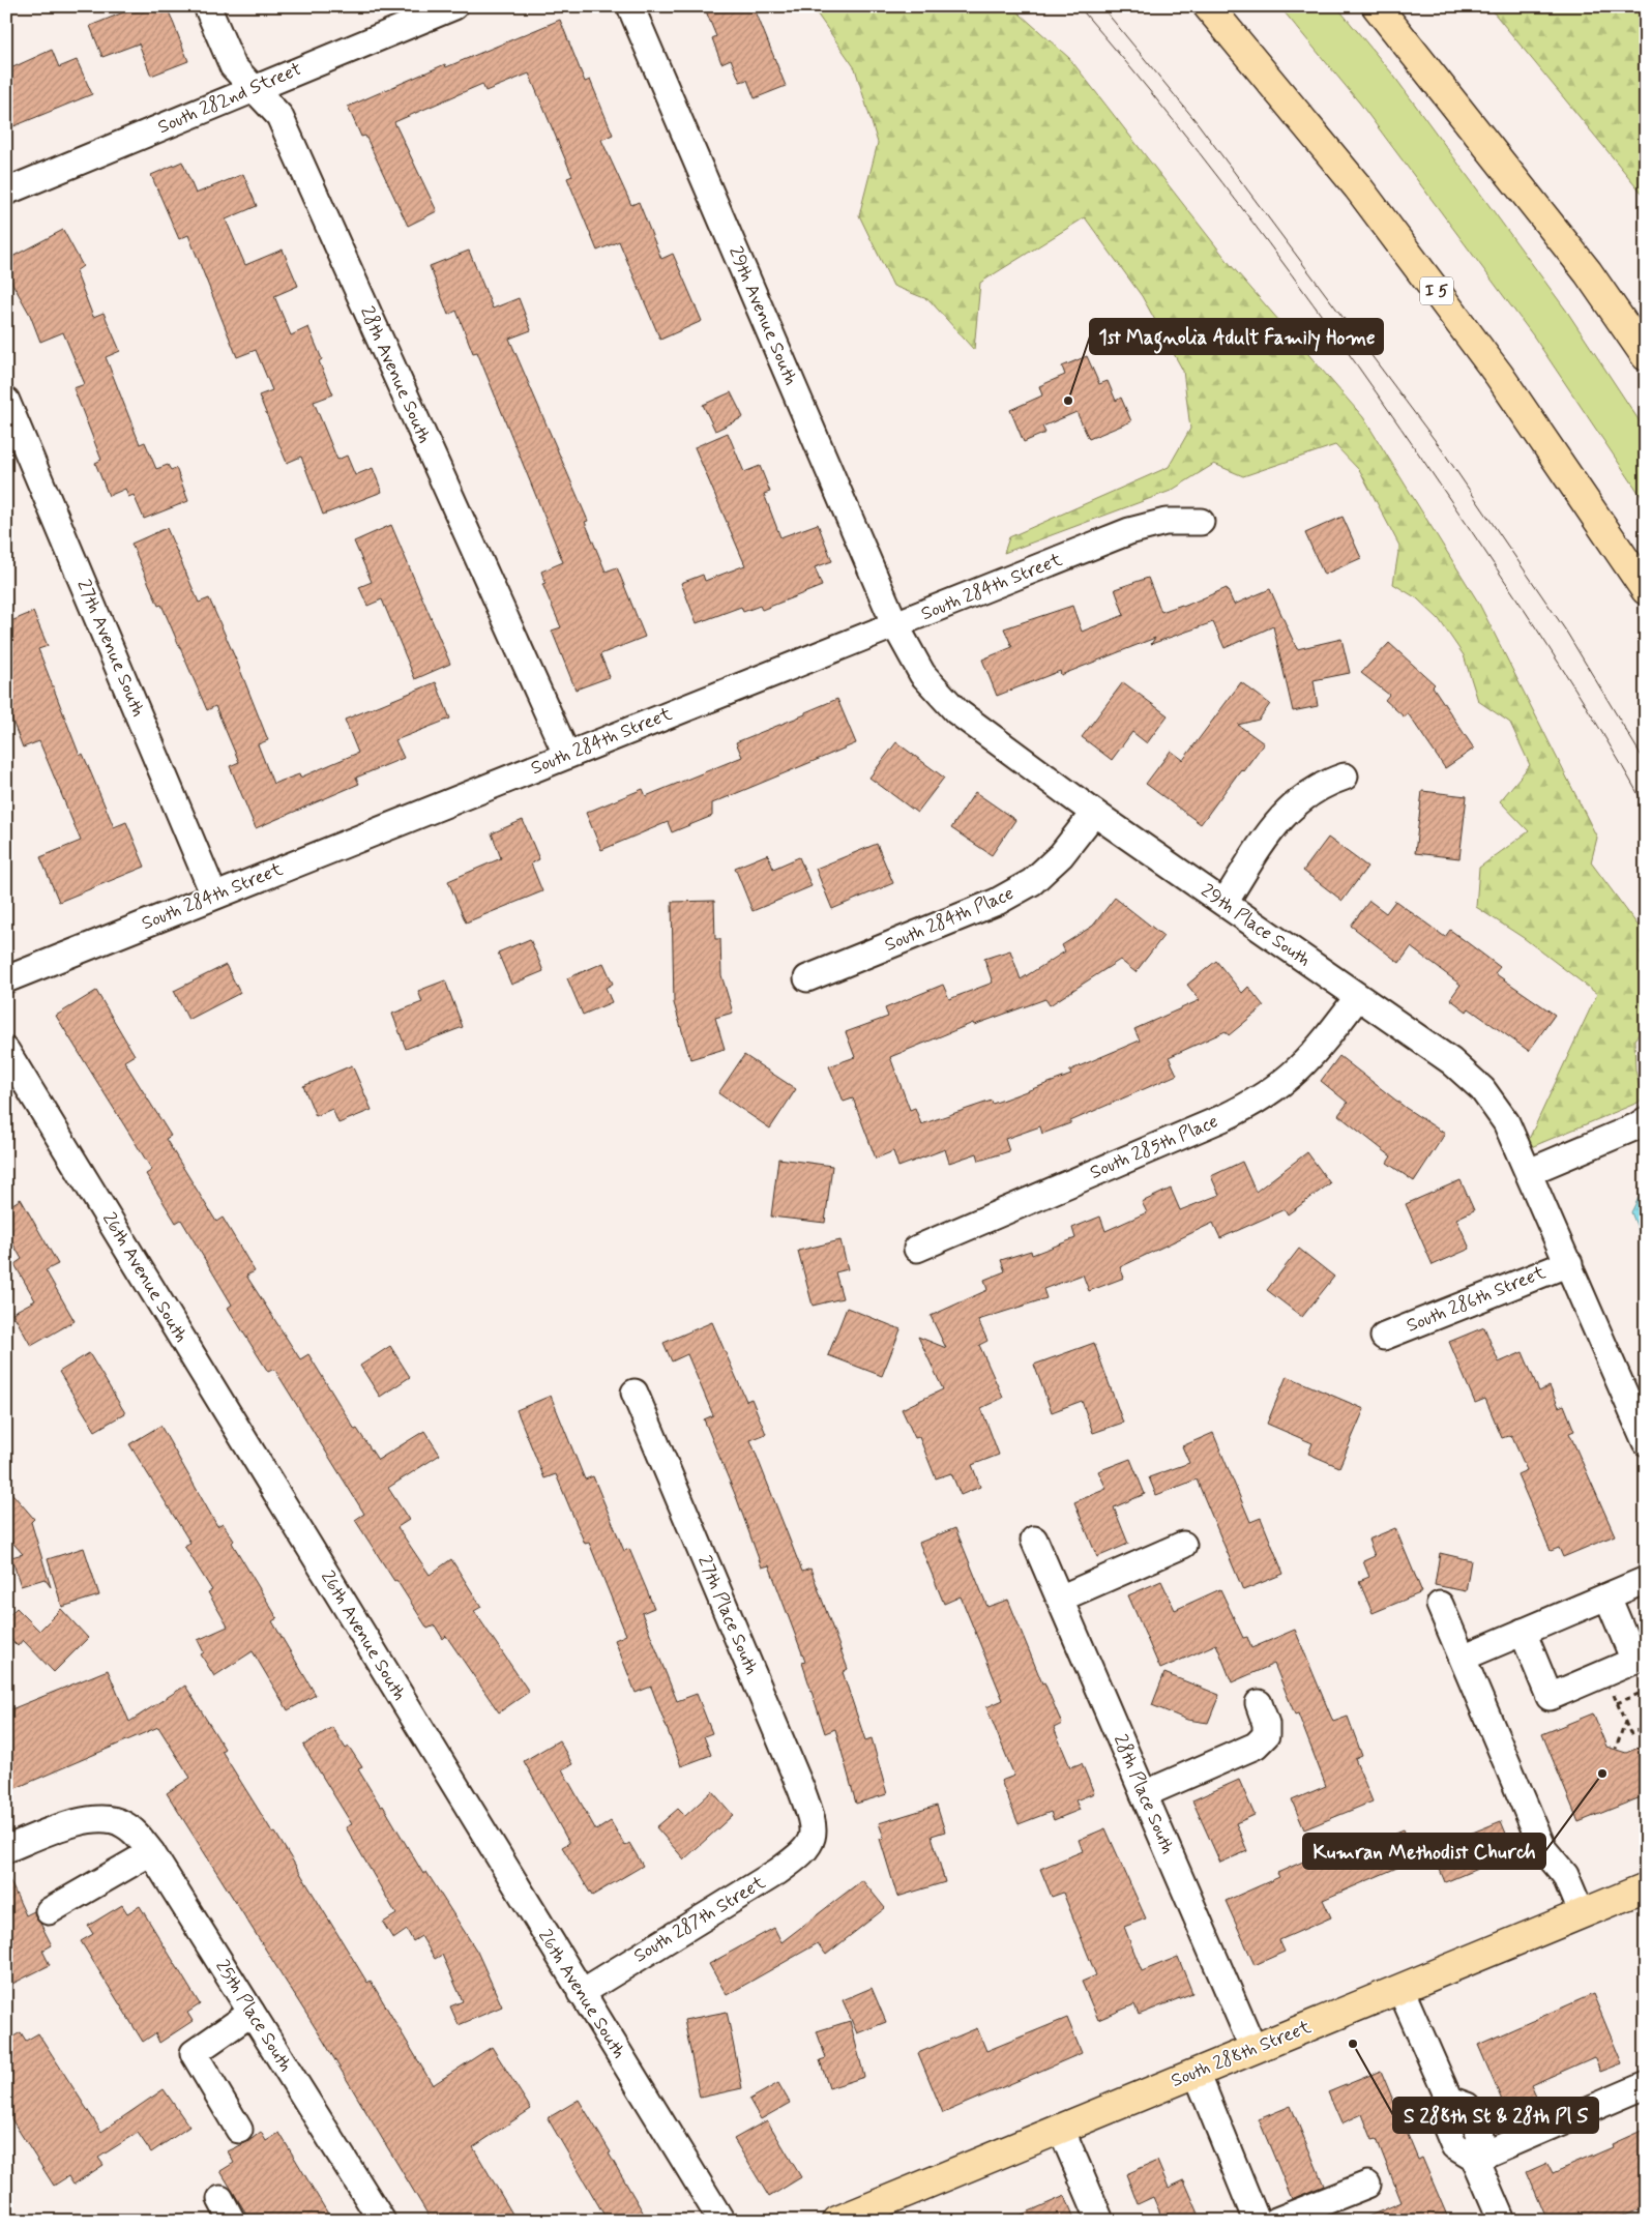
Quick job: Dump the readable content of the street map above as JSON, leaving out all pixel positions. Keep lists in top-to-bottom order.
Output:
{
  "streets": {
    "main road": ["I 5", "South 288th Street"],
    "street": [
      "South 282nd Street",
      "29th Avenue South",
      "28th Avenue South",
      "South 284th Street",
      "27th Avenue South",
      "South 284th Place",
      "29th Place South",
      "South 285th Place",
      "26th Avenue South",
      "South 286th Street",
      "27th Place South",
      "28th Place South",
      "South 287th Street",
      "25th Place South"
    ]
  },
  "crossings": [
    ["South 282nd Street", "28th Avenue South"],
    ["29th Avenue South", "South 284th Street"],
    ["29th Avenue South", "29th Place South"],
    ["28th Avenue South", "South 284th Street"],
    ["South 284th Street", "27th Avenue South"],
    ["South 284th Street", "29th Place South"],
    ["South 284th Place", "29th Place South"],
    ["29th Place South", "South 285th Place"],
    ["29th Place South", "South 286th Street"],
    ["26th Avenue South", "South 287th Street"],
    ["27th Place South", "South 287th Street"],
    ["28th Place South", "South 288th Street"]
  ],
  "places": ["1st Magnolia Adult Family Home", "Kumran Methodist Church", "S 288th St & 28th Pl S"]
}
